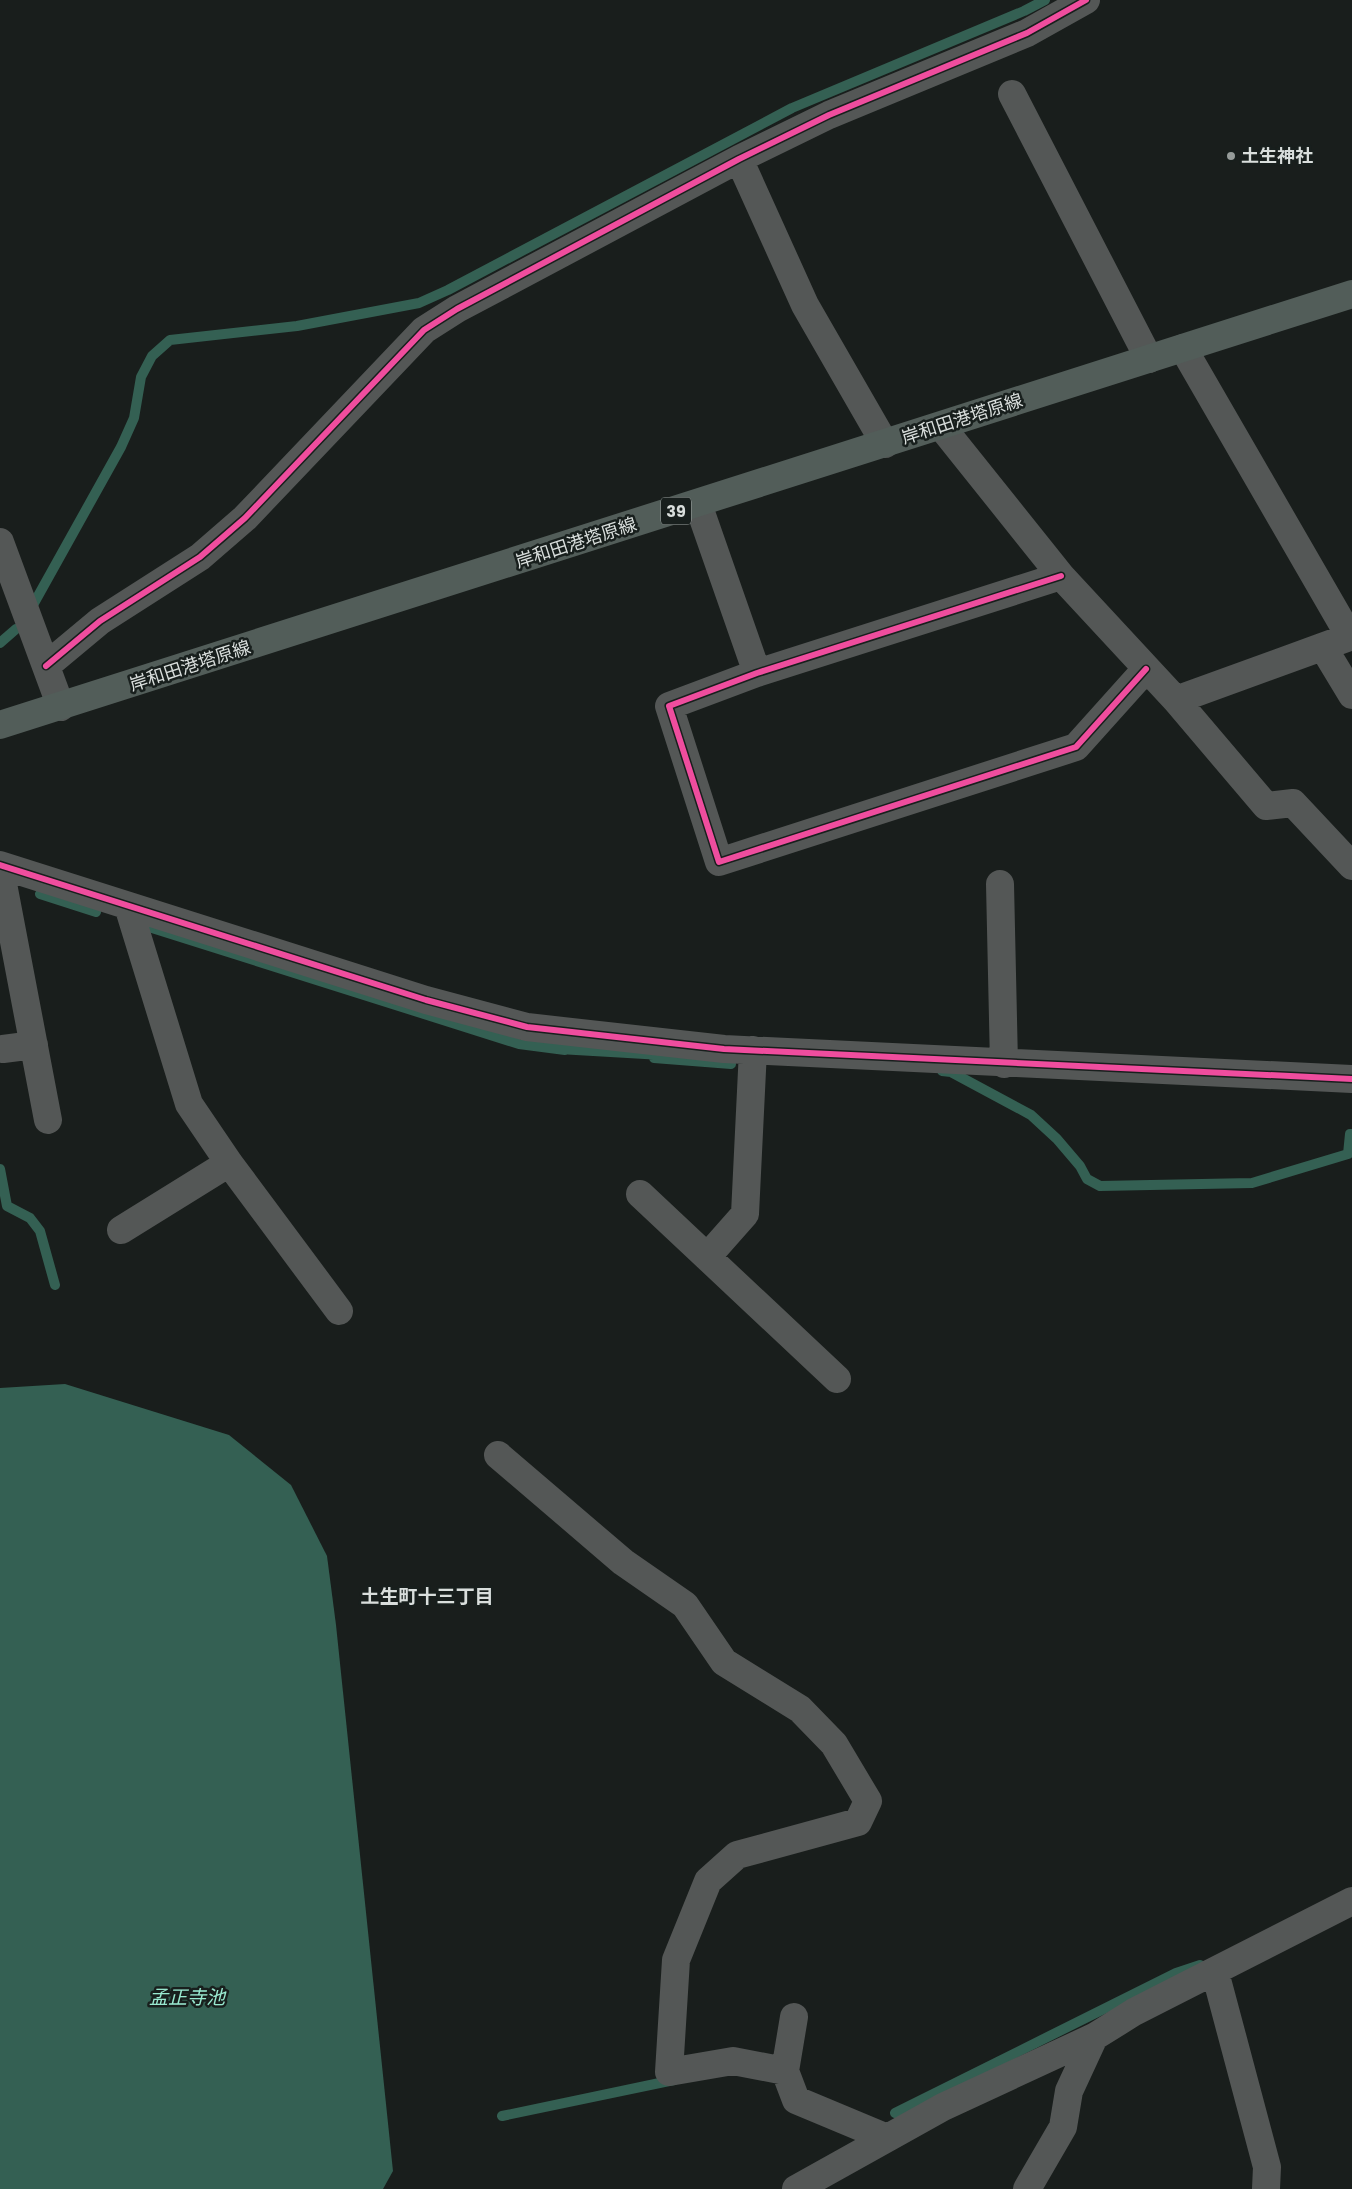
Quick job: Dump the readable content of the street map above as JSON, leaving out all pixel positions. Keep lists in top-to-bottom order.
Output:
{
  "streets": {
    "main road": ["岸和田港塔原線", "39"]
  },
  "districts": ["土生町十三丁目"],
  "water": ["孟正寺池"],
  "places": ["土生神社"]
}
